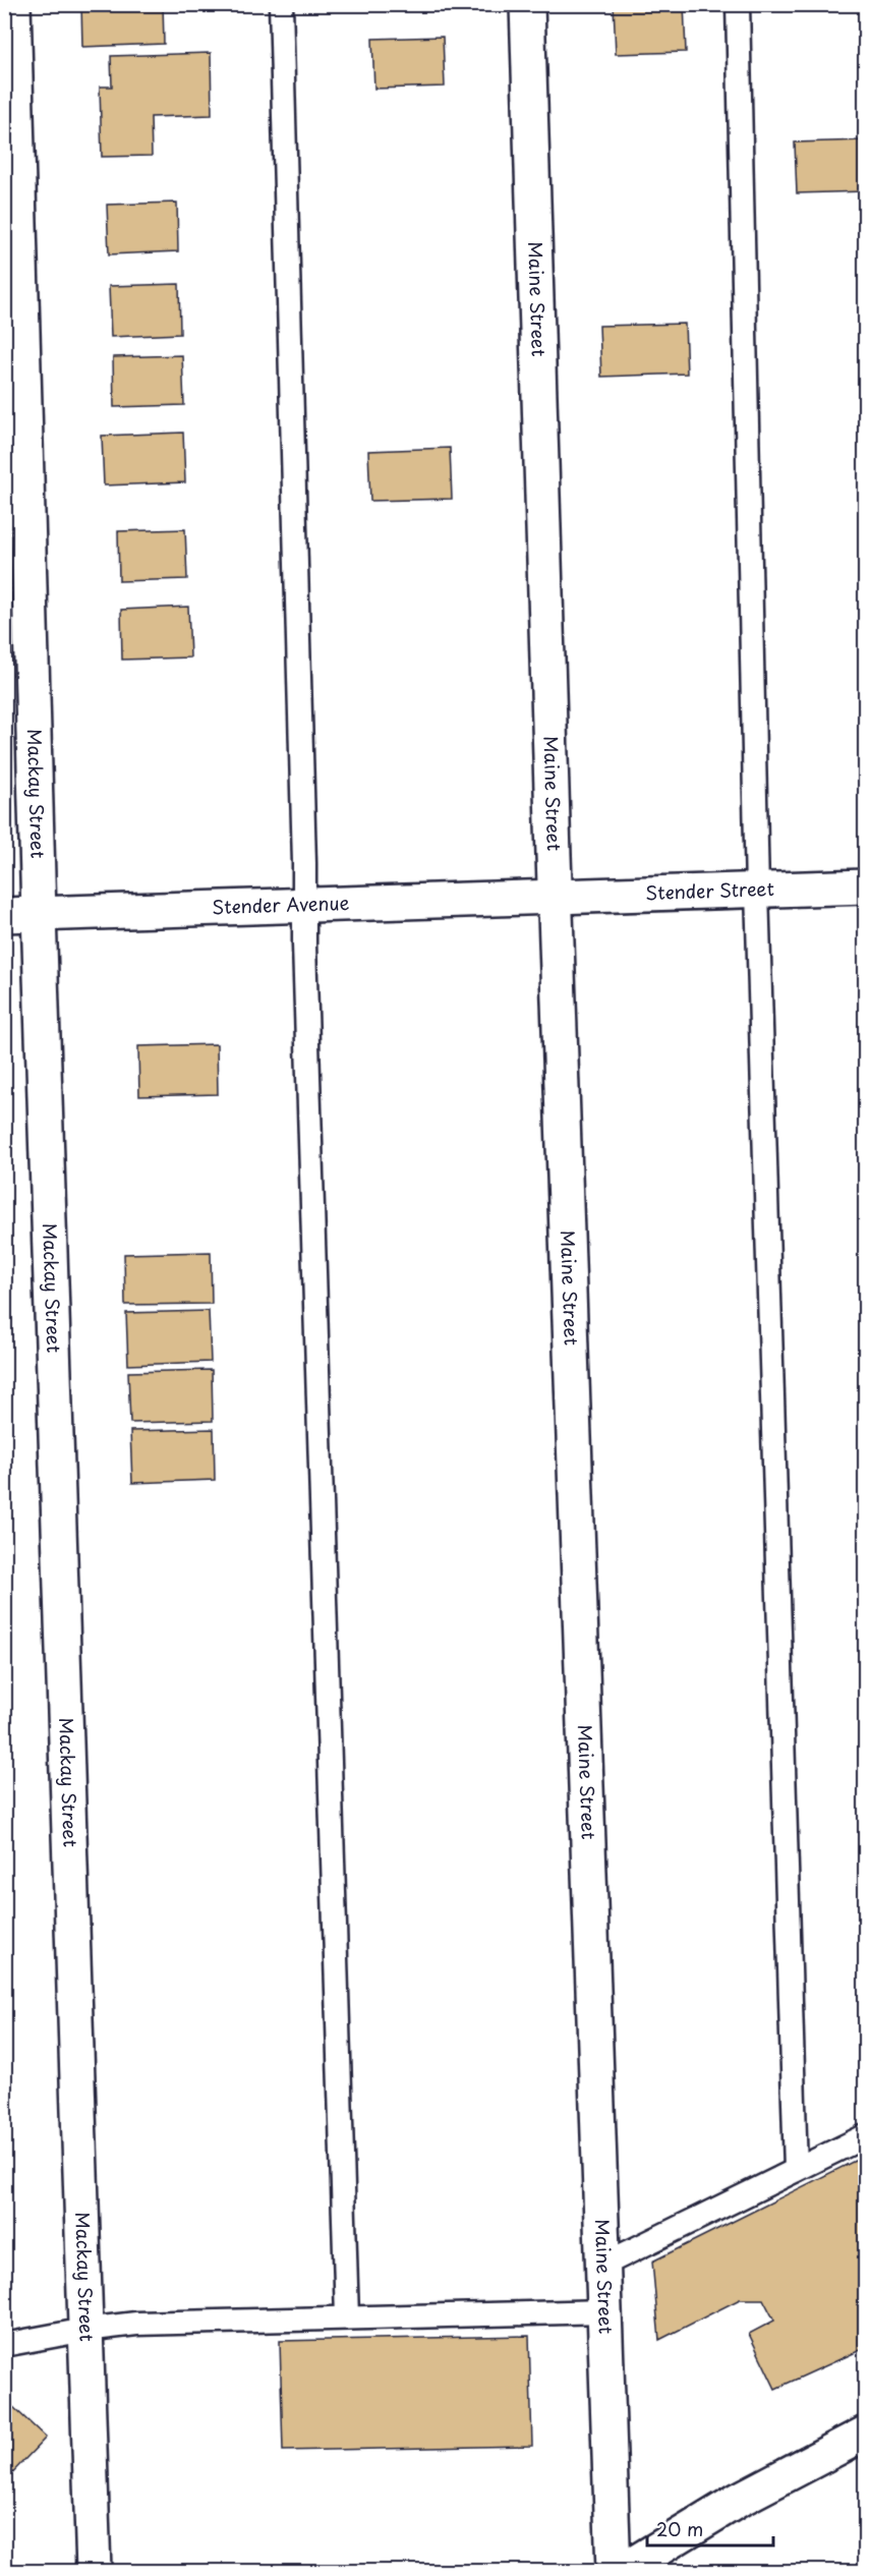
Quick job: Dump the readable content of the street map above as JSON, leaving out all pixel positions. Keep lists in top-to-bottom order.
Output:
{
  "streets": {
    "street": [
      "Maine Street",
      "Mackay Street",
      "Stender Street",
      "Stender Avenue"
    ]
  },
  "crossings": [
    ["Maine Street", "Stender Street"],
    ["Maine Street", "Stender Avenue"],
    ["Mackay Street", "Stender Avenue"],
    ["Stender Street", "Stender Avenue"]
  ],
  "scale_bar": "20 m"
}
